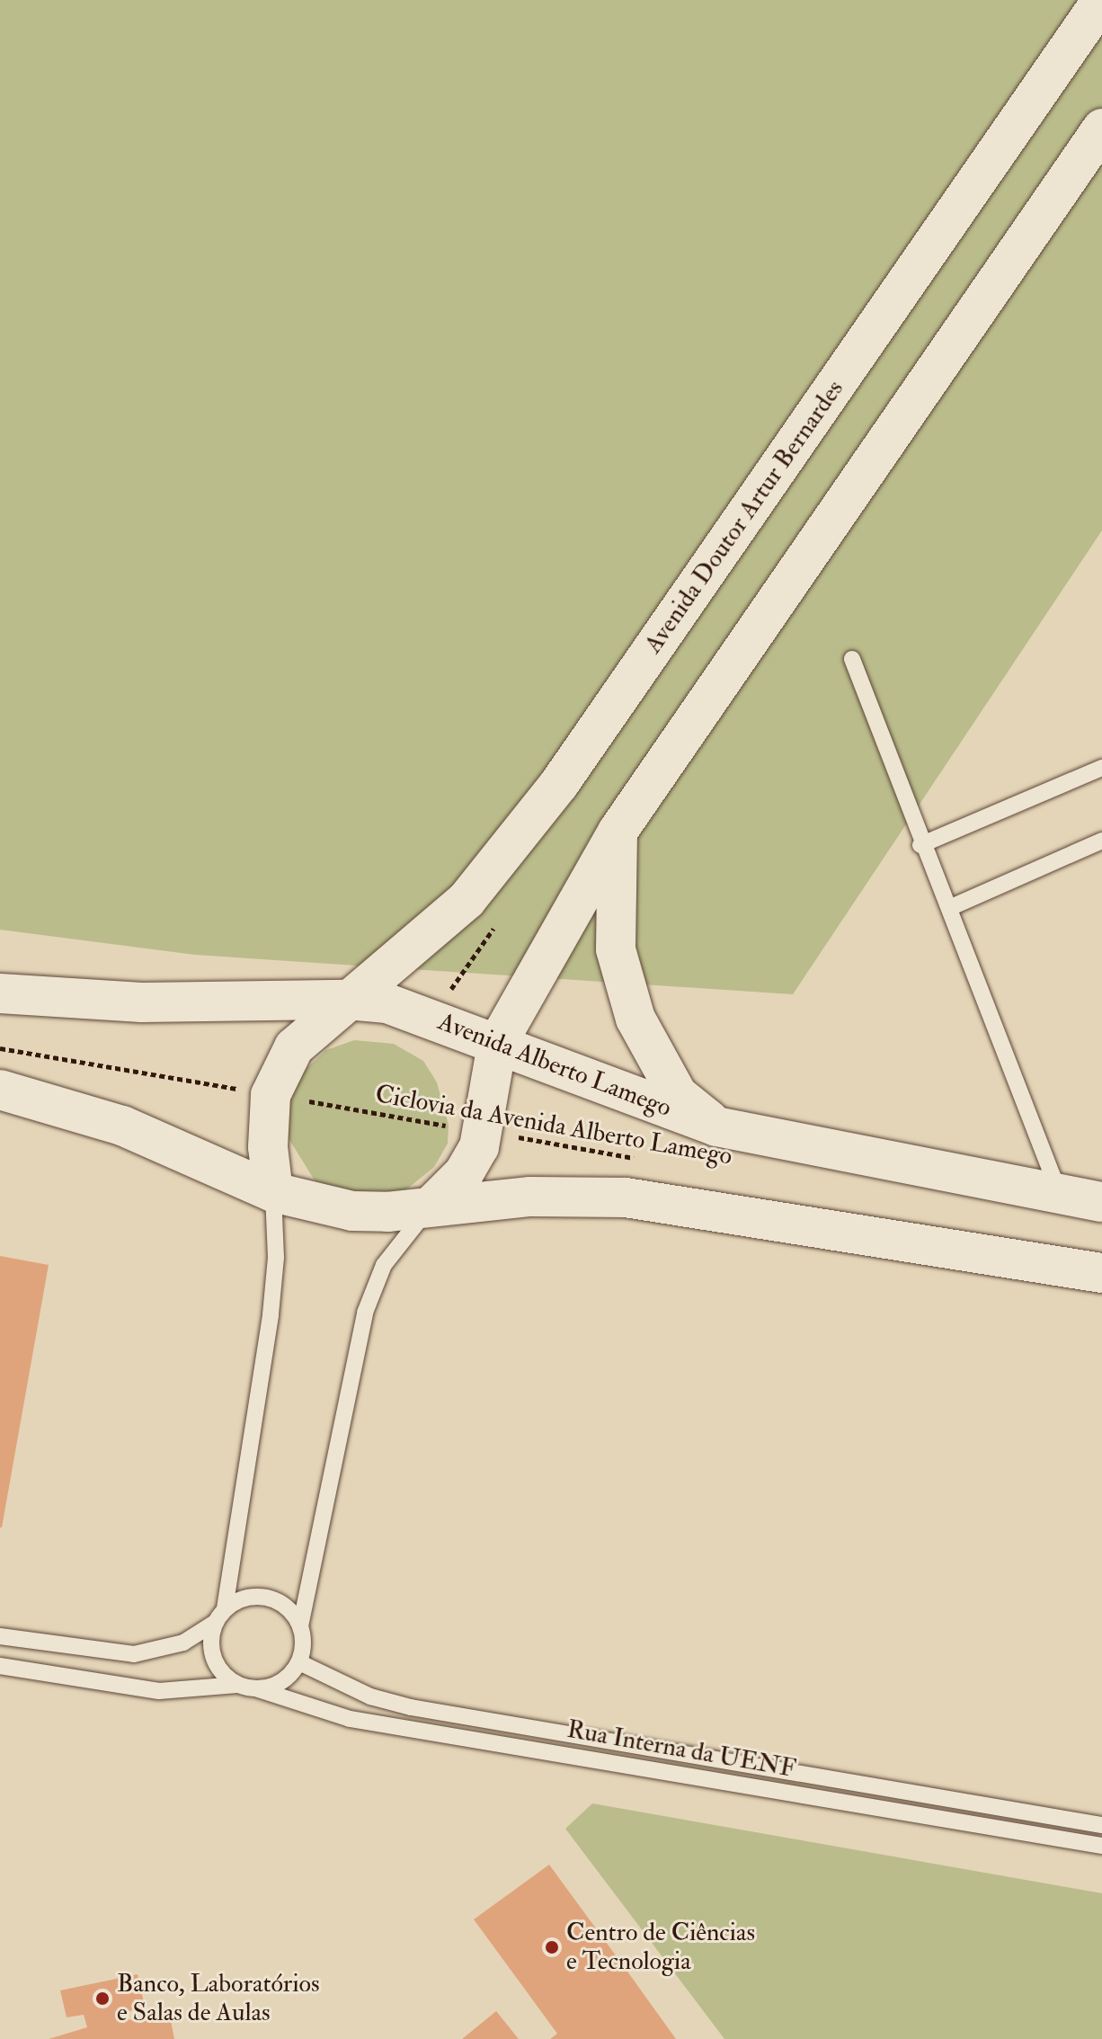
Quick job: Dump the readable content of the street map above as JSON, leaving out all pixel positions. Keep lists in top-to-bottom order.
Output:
{
  "streets": {
    "main road": ["Avenida Doutor Artur Bernardes", "Avenida Alberto Lamego"],
    "lane": ["Rua Interna da UENF"],
    "path": ["Ciclovia da Avenida Alberto Lamego"]
  },
  "crossings": [
    ["Avenida Doutor Artur Bernardes", "Avenida Alberto Lamego"],
    ["Avenida Doutor Artur Bernardes", "Ciclovia da Avenida Alberto Lamego"]
  ],
  "places": ["Centro de Ciências e Tecnologia", "Banco, Laboratórios e Salas de Aulas"]
}
